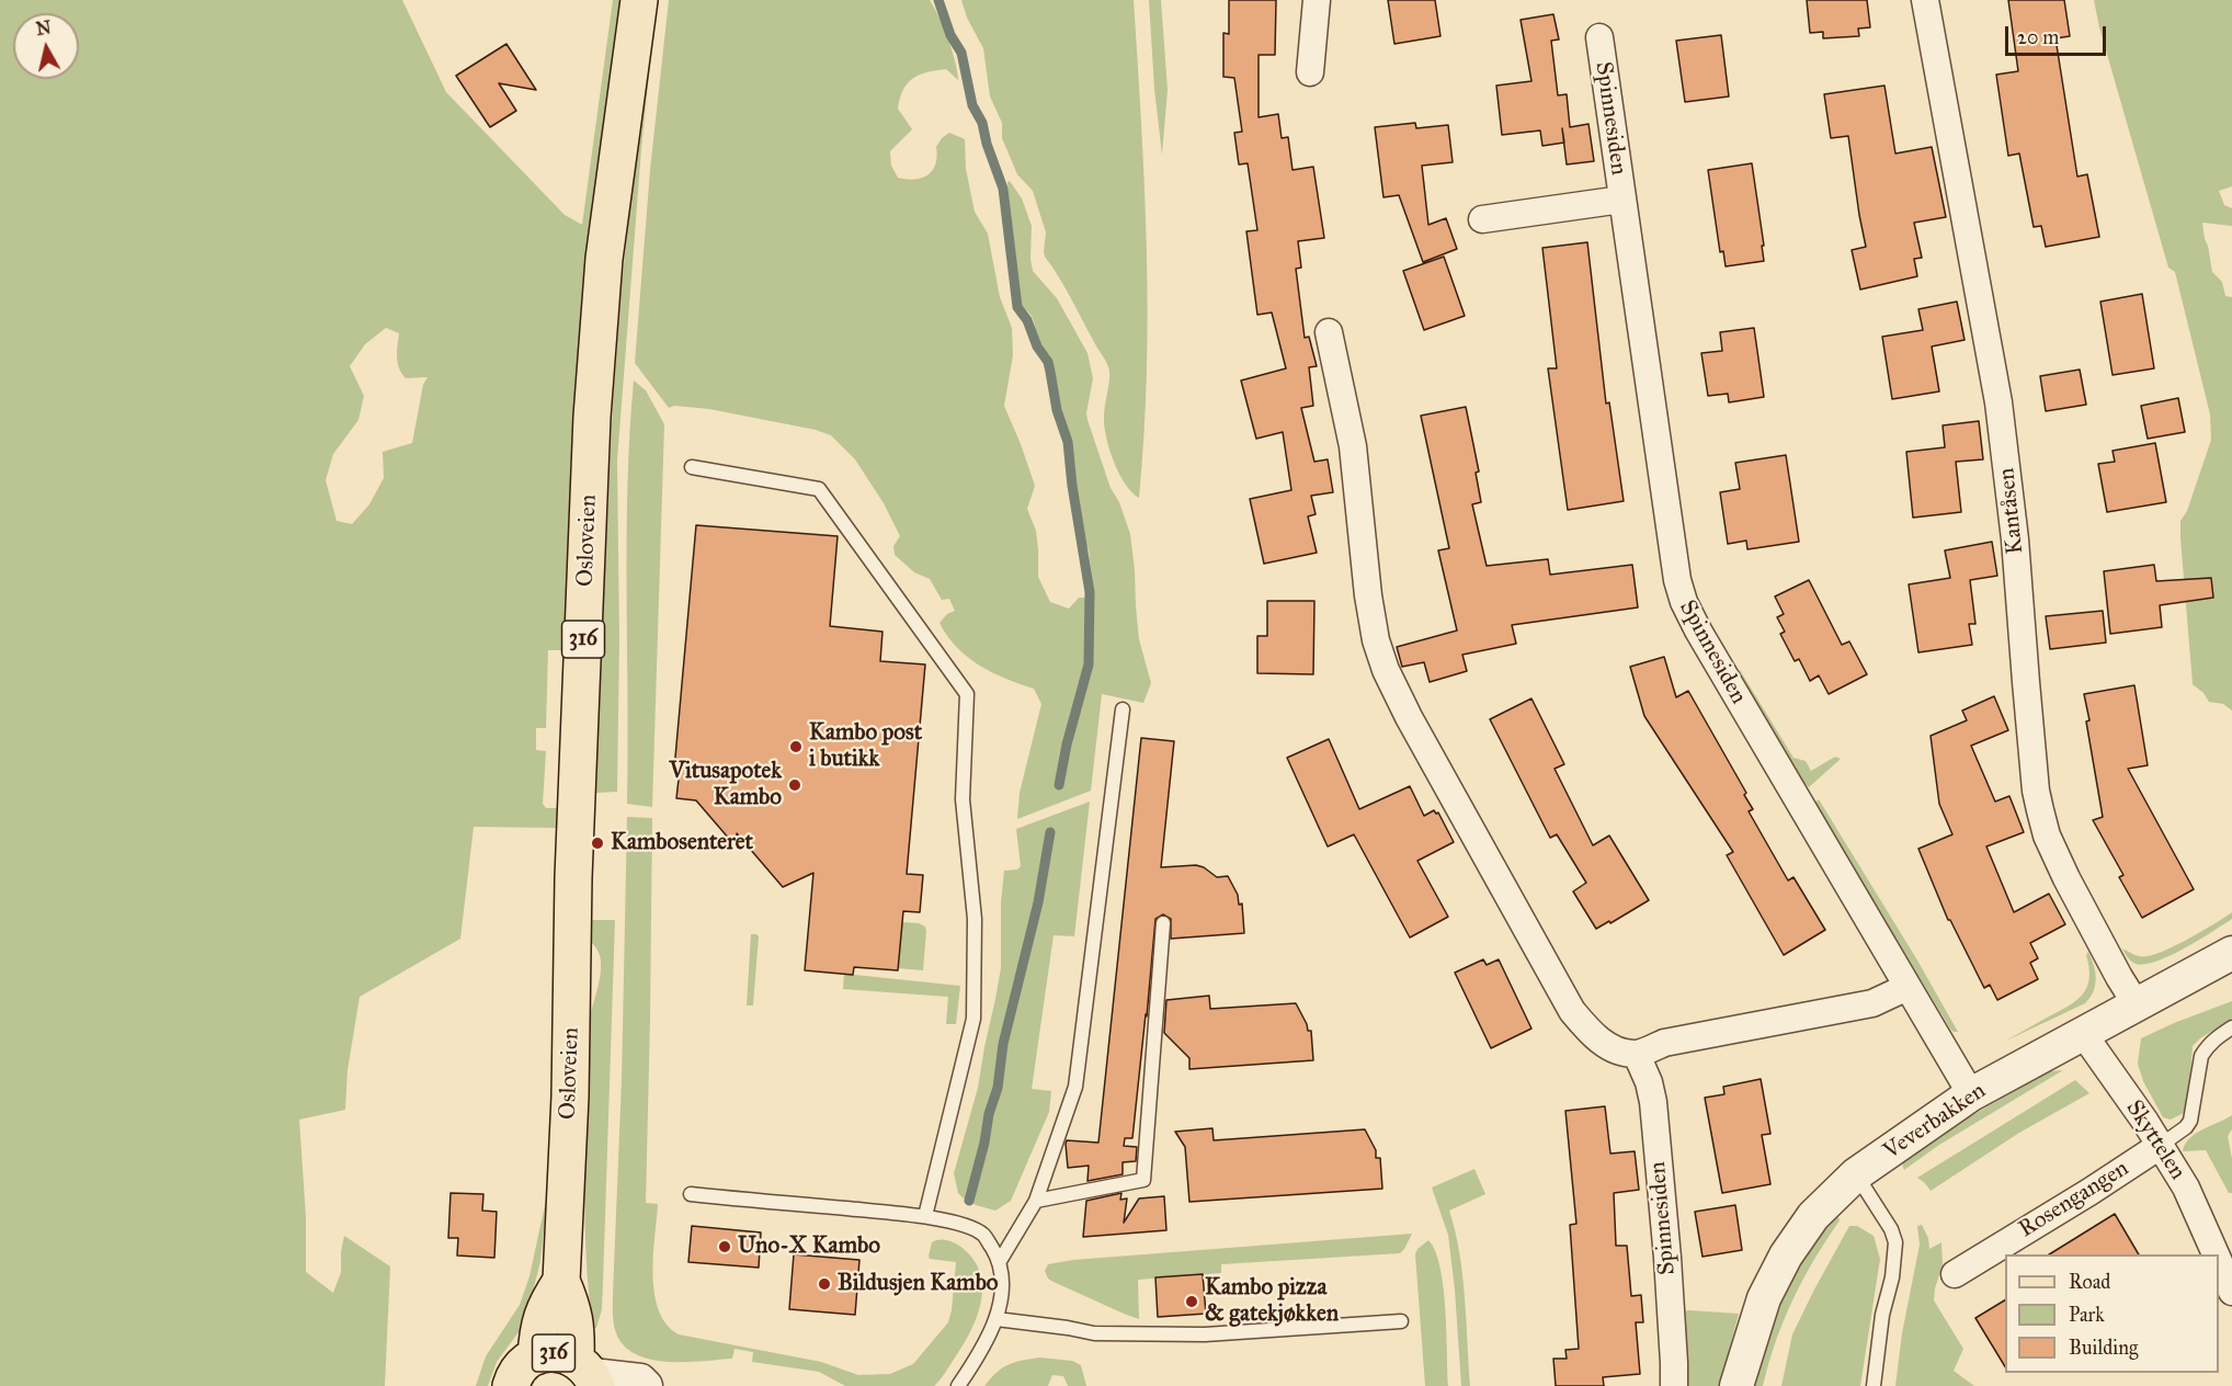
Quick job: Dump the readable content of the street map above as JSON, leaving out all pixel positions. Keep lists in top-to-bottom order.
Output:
{
  "streets": {
    "main road": ["Osloveien", "316"],
    "street": [
      "Spinnesiden",
      "Kantåsen",
      "Veverbakken",
      "Skyttelen",
      "Rosengangen"
    ]
  },
  "crossings": [
    ["Spinnesiden", "Veverbakken"],
    ["Kantåsen", "Veverbakken"],
    ["Osloveien", "316"],
    ["Veverbakken", "Skyttelen"],
    ["Skyttelen", "Rosengangen"]
  ],
  "places": [
    "Kambo post i butikk",
    "Vitusapotek Kambo",
    "Kambosenteret",
    "Uno-X Kambo",
    "Bildusjen Kambo",
    "Kambo pizza & gatekjøkken"
  ],
  "legend": ["Road", "Park", "Building"],
  "scale_bar": "20 m",
  "north": "top"
}
